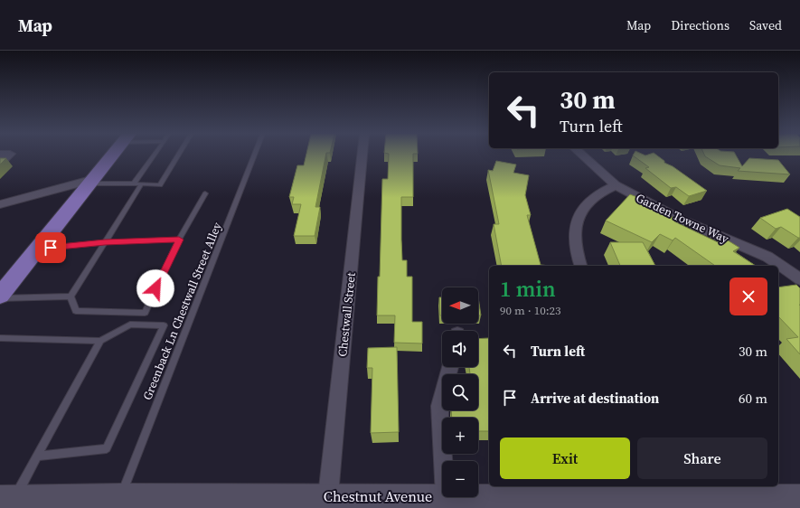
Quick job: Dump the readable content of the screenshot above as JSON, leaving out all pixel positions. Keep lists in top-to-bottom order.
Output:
{
  "streets": {
    "street": ["Garden Towne Way", "Chestwall Street", "Chestnut Avenue"],
    "lane": ["Greenback Ln Chestwall Street Alley"]
  },
  "crossings": [
    ["Greenback Ln Chestwall Street Alley", "Chestnut Avenue"],
    ["Chestwall Street", "Chestnut Avenue"]
  ],
  "north": "left",
  "page": {
    "header": "Map",
    "nav": ["Map", "Directions", "Saved"],
    "turn": ["30 m", "Turn left"],
    "heading": ["1 min", "90 m · 10:23"],
    "map_buttons": ["+", "−"],
    "list": [
      {
        "name": "Turn left",
        "value": "30 m"
      },
      {
        "name": "Arrive at destination",
        "value": "60 m"
      }
    ],
    "buttons": ["Exit", "Share"]
  }
}
